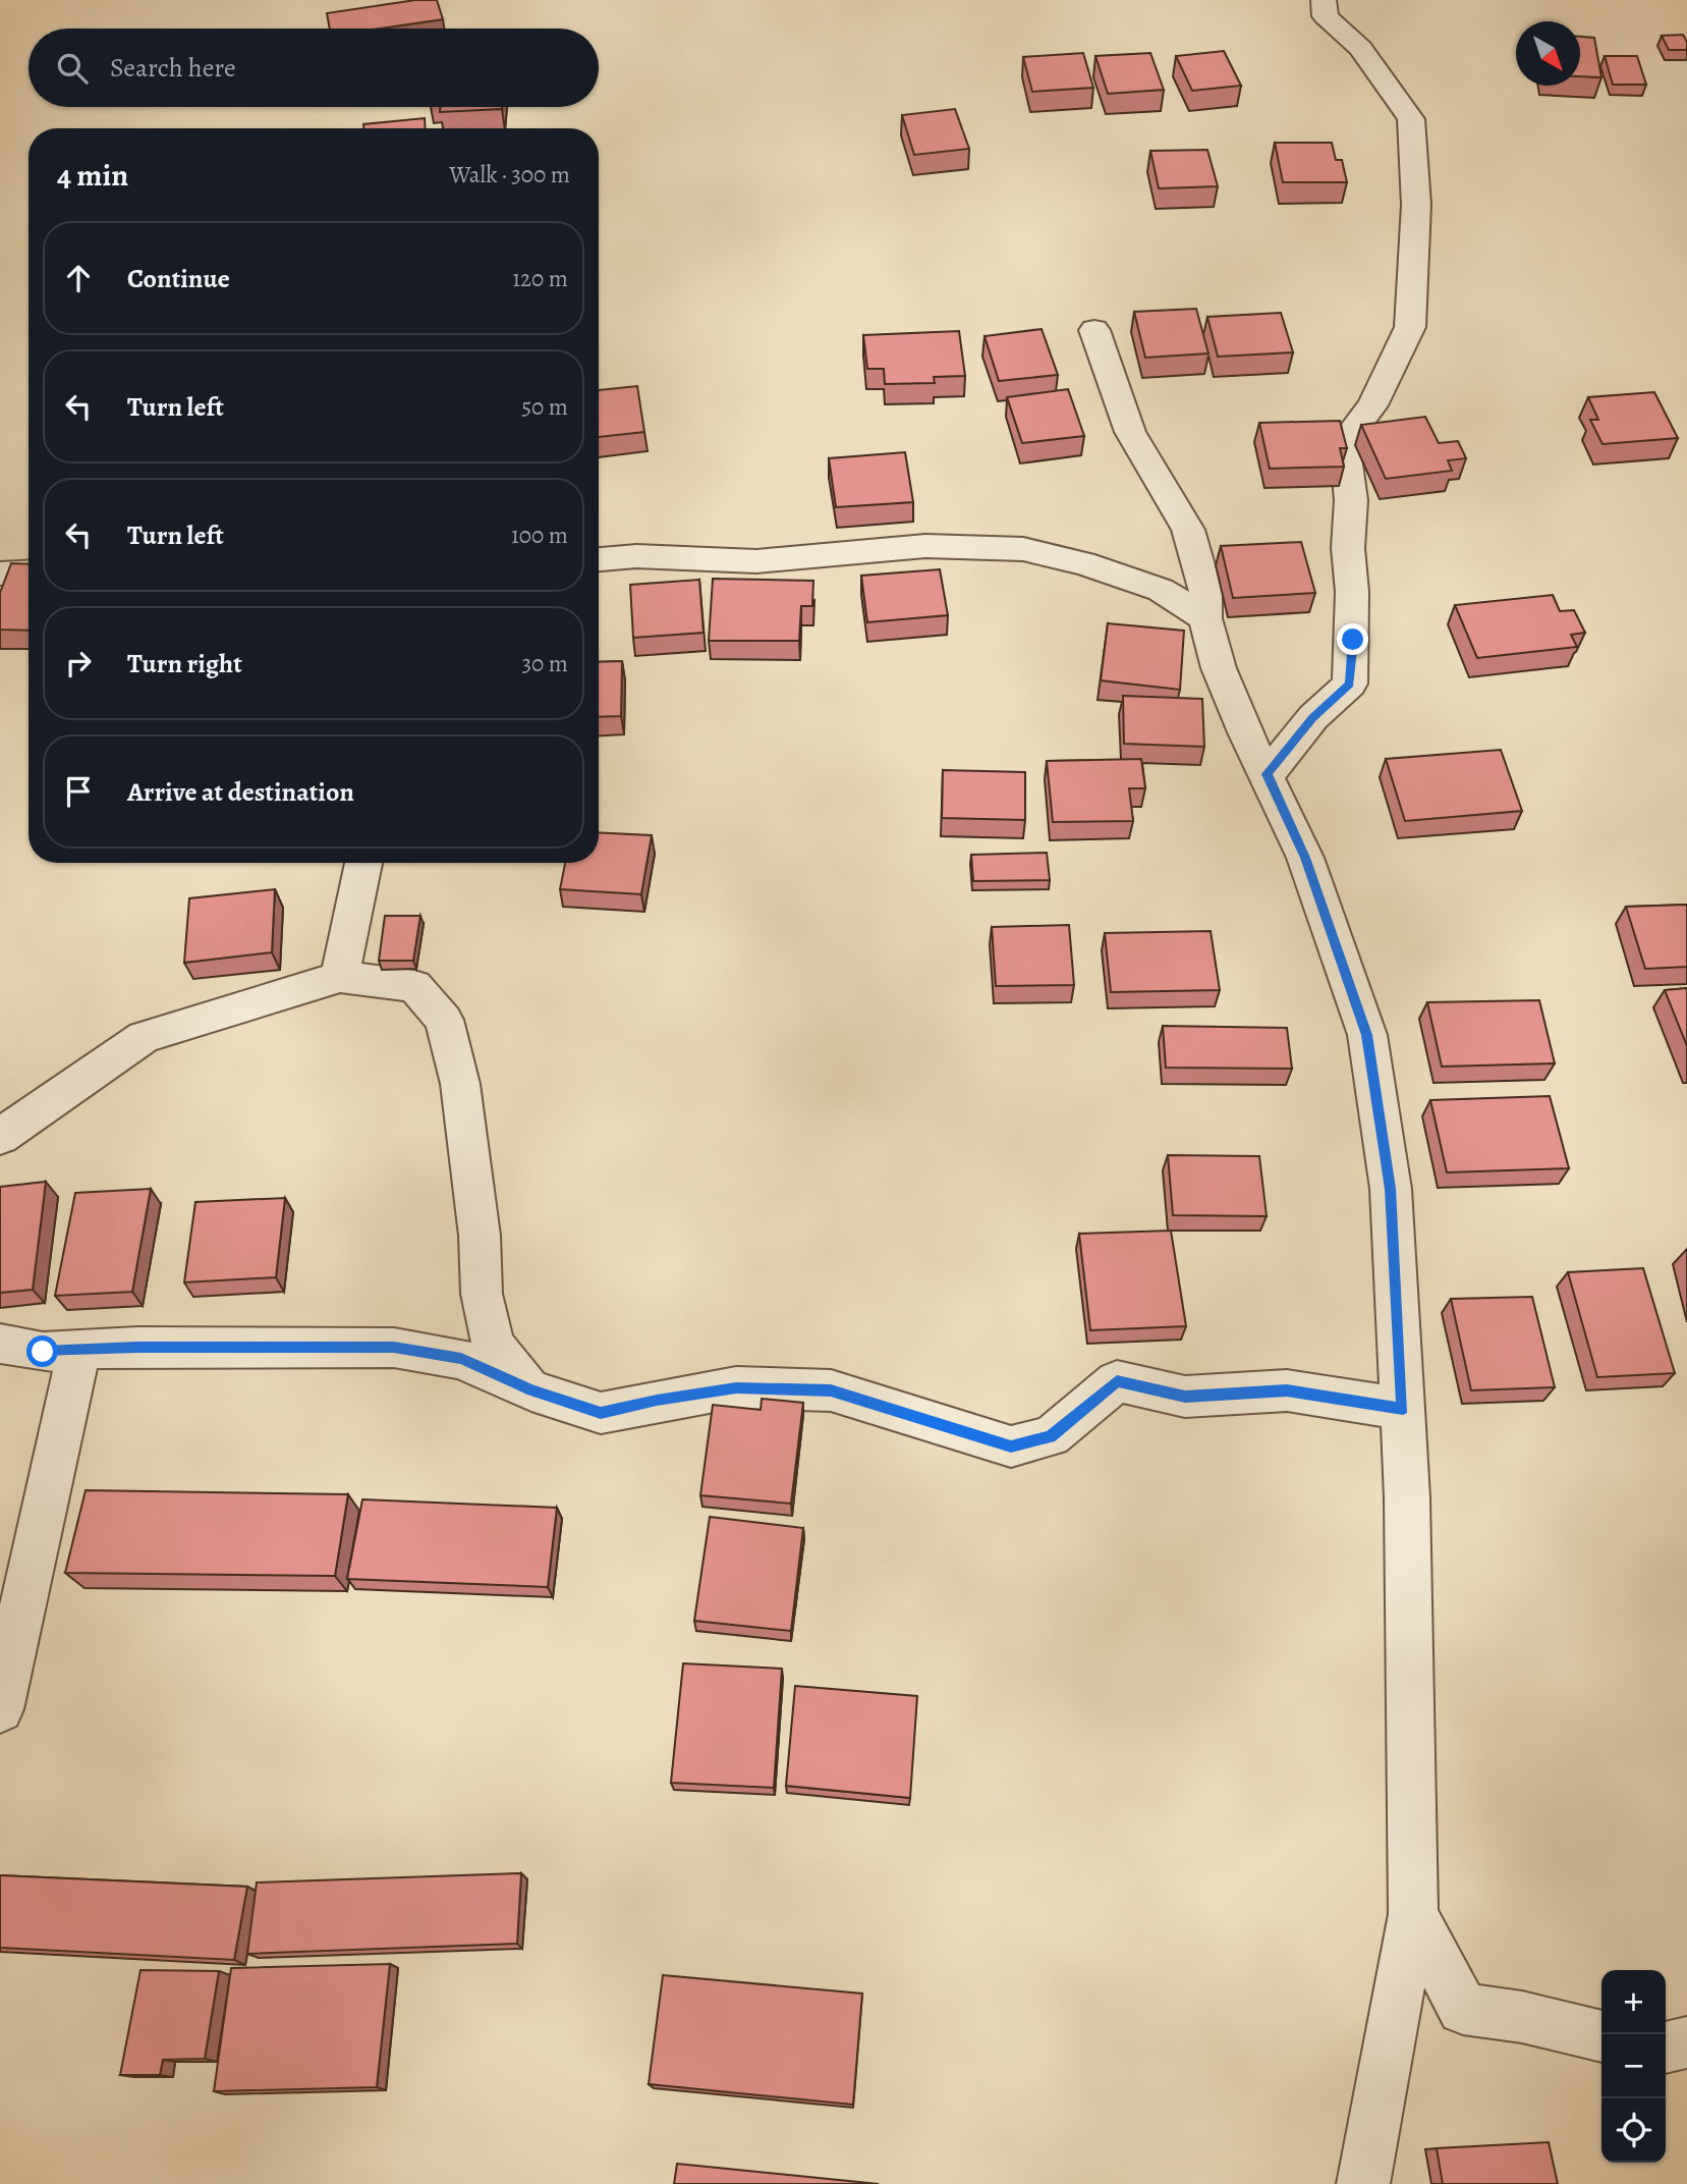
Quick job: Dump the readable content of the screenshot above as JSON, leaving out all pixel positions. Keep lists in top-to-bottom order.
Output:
{
  "north": "bottom right",
  "page": {
    "search": "Search here",
    "heading": ["4 min", "Walk · 300 m"],
    "list": [
      ["Continue", "120 m"],
      ["Turn left", "50 m"],
      ["Turn left", "100 m"],
      ["Turn right", "30 m"],
      "Arrive at destination"
    ],
    "map_buttons": ["+", "−"]
  }
}
